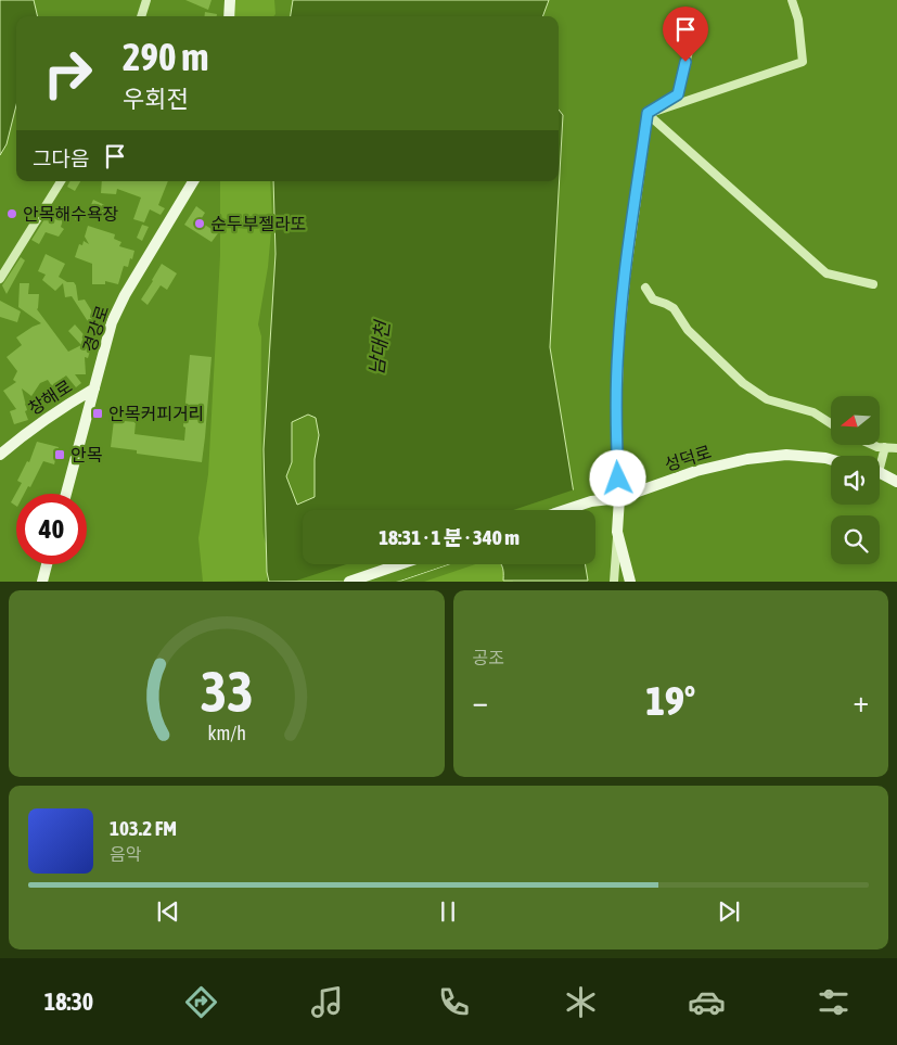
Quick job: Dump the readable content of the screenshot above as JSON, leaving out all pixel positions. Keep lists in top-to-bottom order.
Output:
{
  "streets": {
    "street": ["경강로", "창해로", "성덕로"]
  },
  "crossings": [
    ["경강로", "창해로"]
  ],
  "water": ["남대천"],
  "places": {
    "other": ["안목해수욕장", "순두부젤라또"],
    "transit": ["안목커피거리", "안목"]
  },
  "north": "left",
  "page": {
    "turn": ["290 m", "우회전"],
    "then": "그다음",
    "limit": "40",
    "trip": "18:31 · 1 분 · 340 m",
    "tile": "공조",
    "heat": ["−", "19°", "+"],
    "song": ["103.2 FM", "음악"],
    "tabs": "18:30",
    "gauge": ["33", "km/h"]
  }
}
